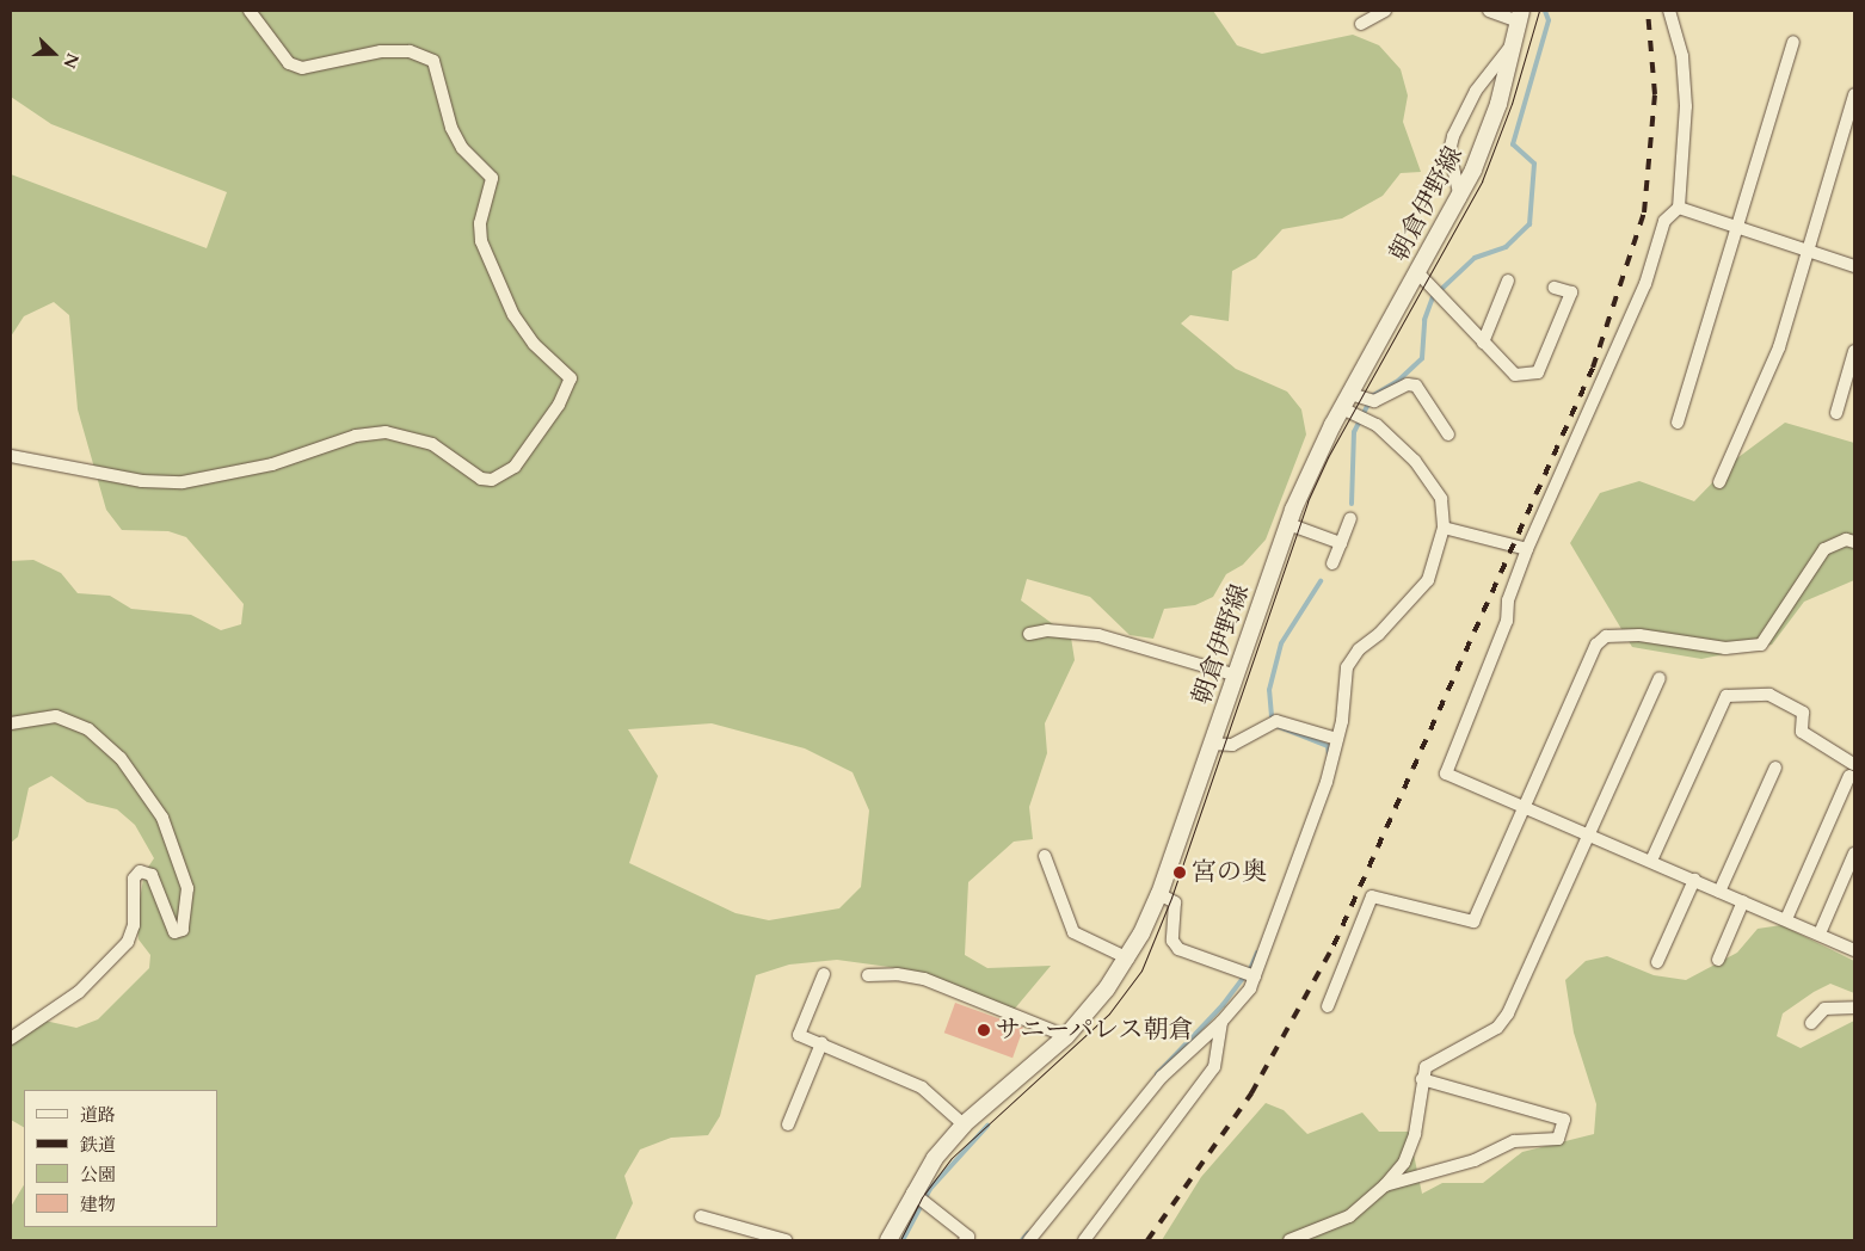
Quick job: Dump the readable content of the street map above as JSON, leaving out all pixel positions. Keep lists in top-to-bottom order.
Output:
{
  "streets": {
    "main road": ["朝倉伊野線"]
  },
  "places": ["宮の奥", "サニーパレス朝倉"],
  "legend": [
    "道路",
    "鉄道",
    "公園",
    "建物"
  ],
  "north": "right"
}
